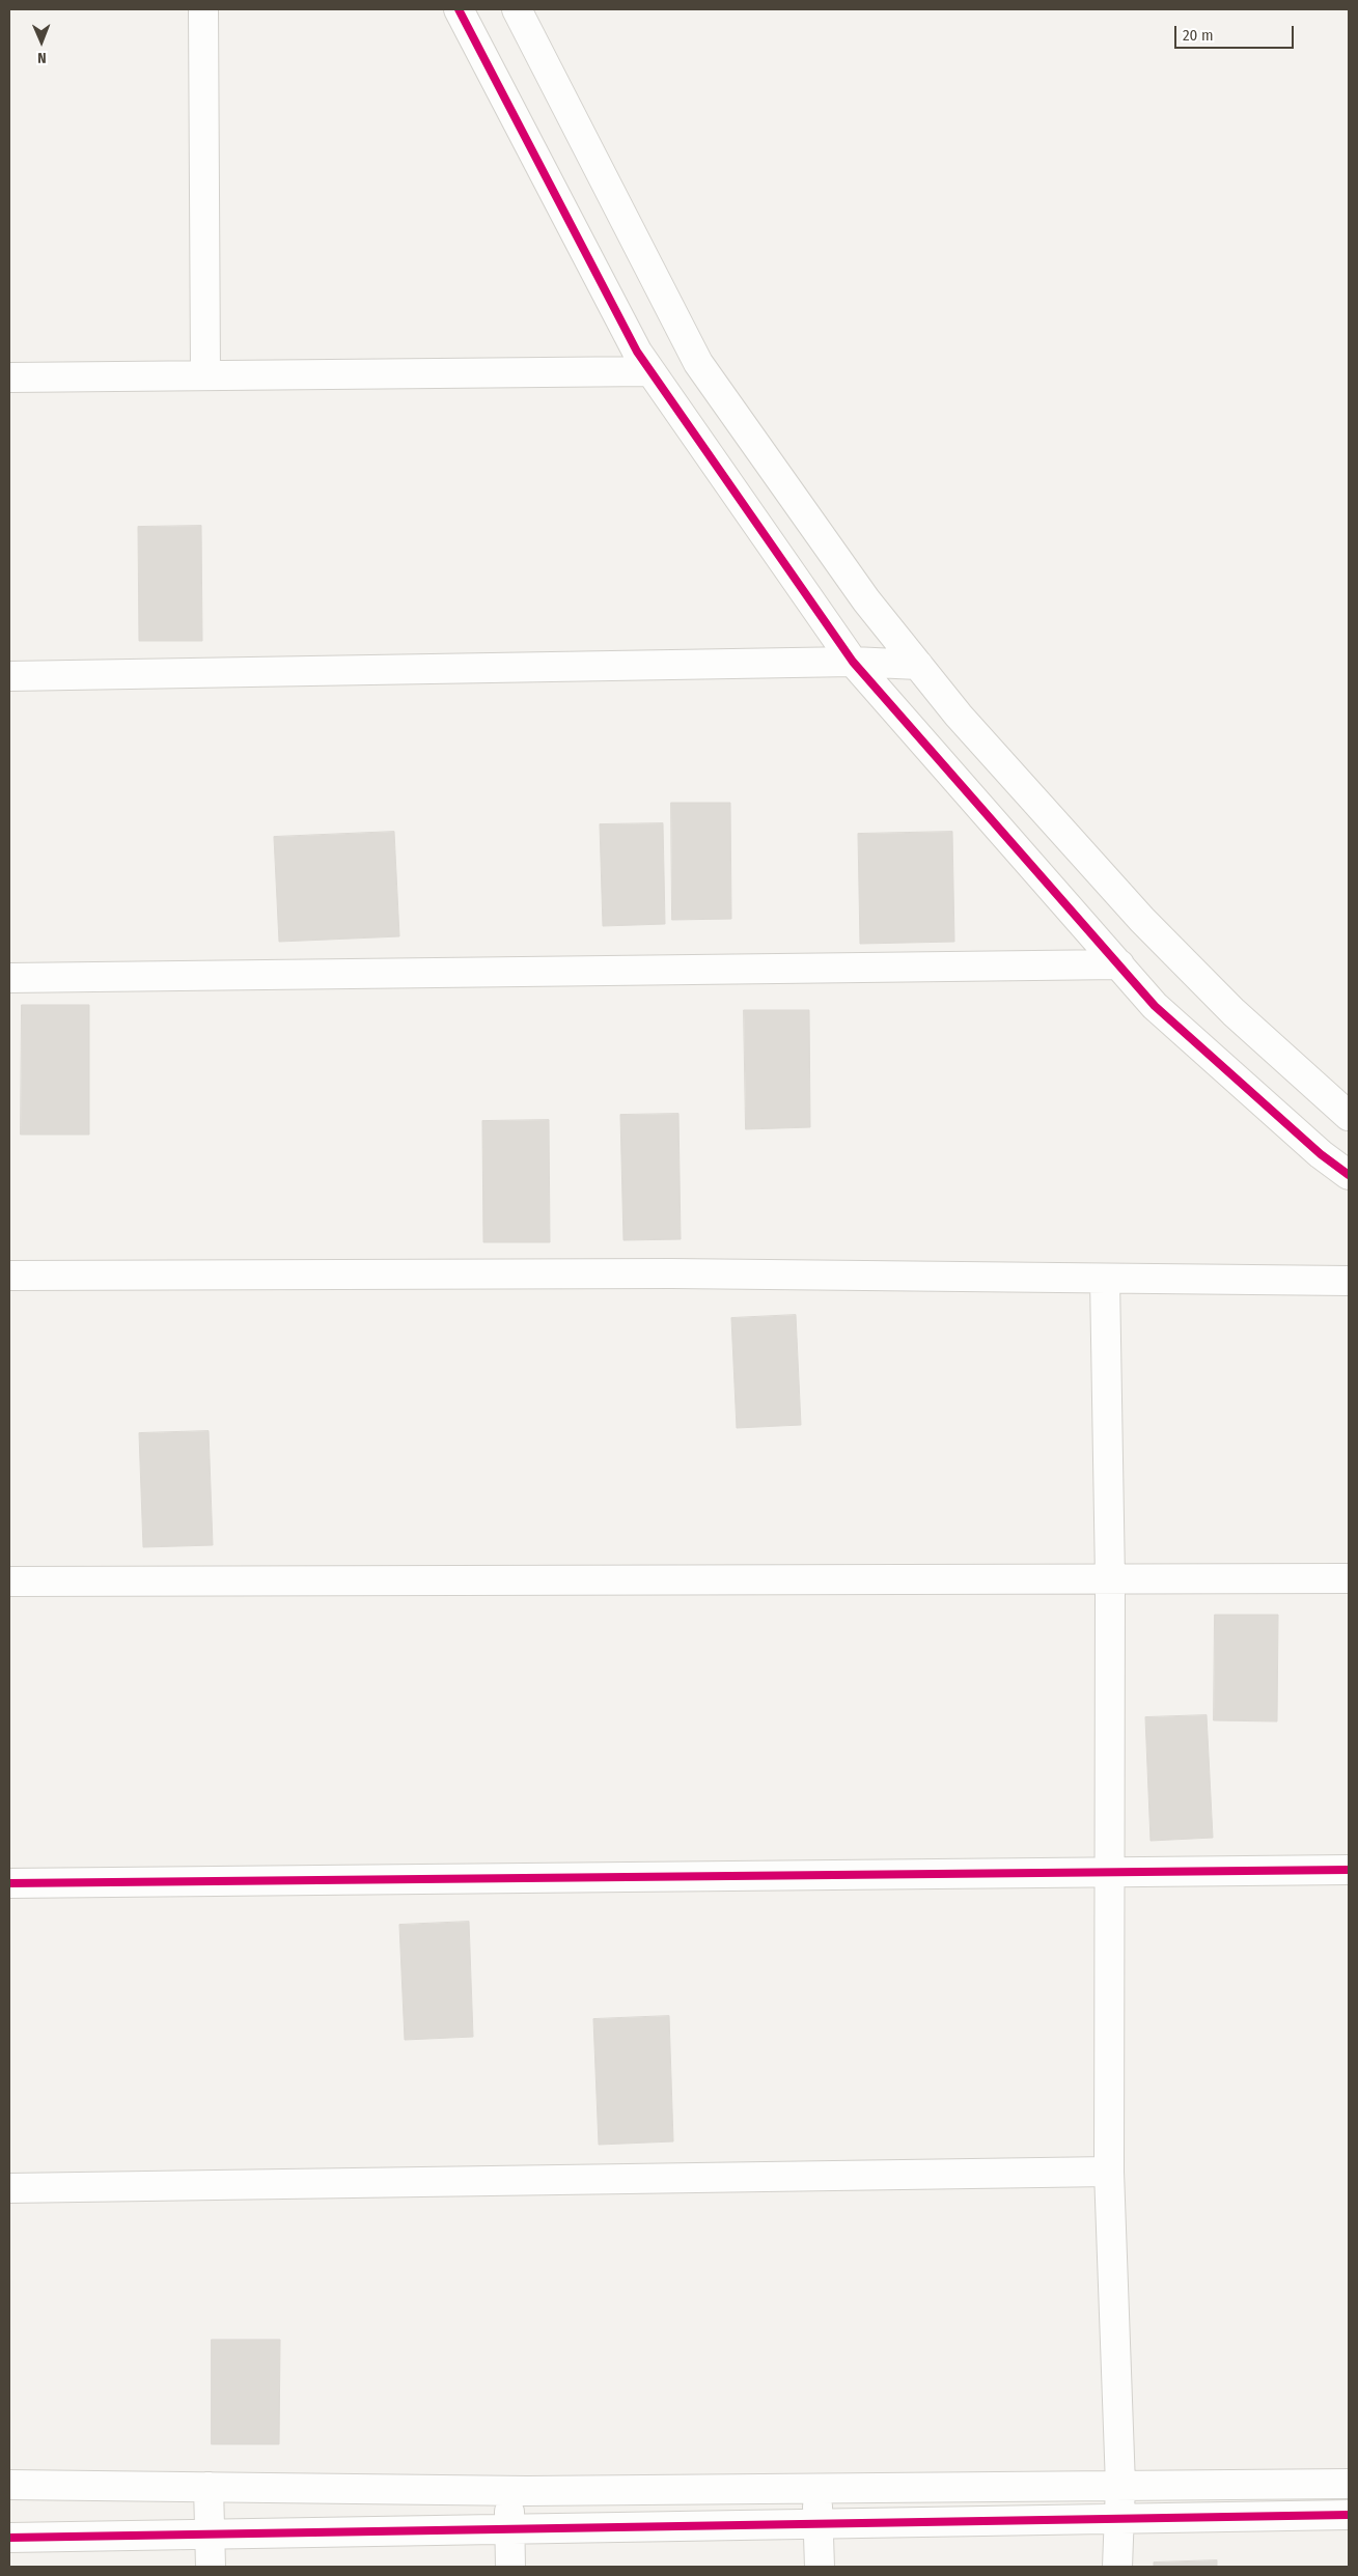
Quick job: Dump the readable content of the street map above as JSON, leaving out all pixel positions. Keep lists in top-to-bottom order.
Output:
{
  "scale_bar": "20 m",
  "north": "bottom"
}
